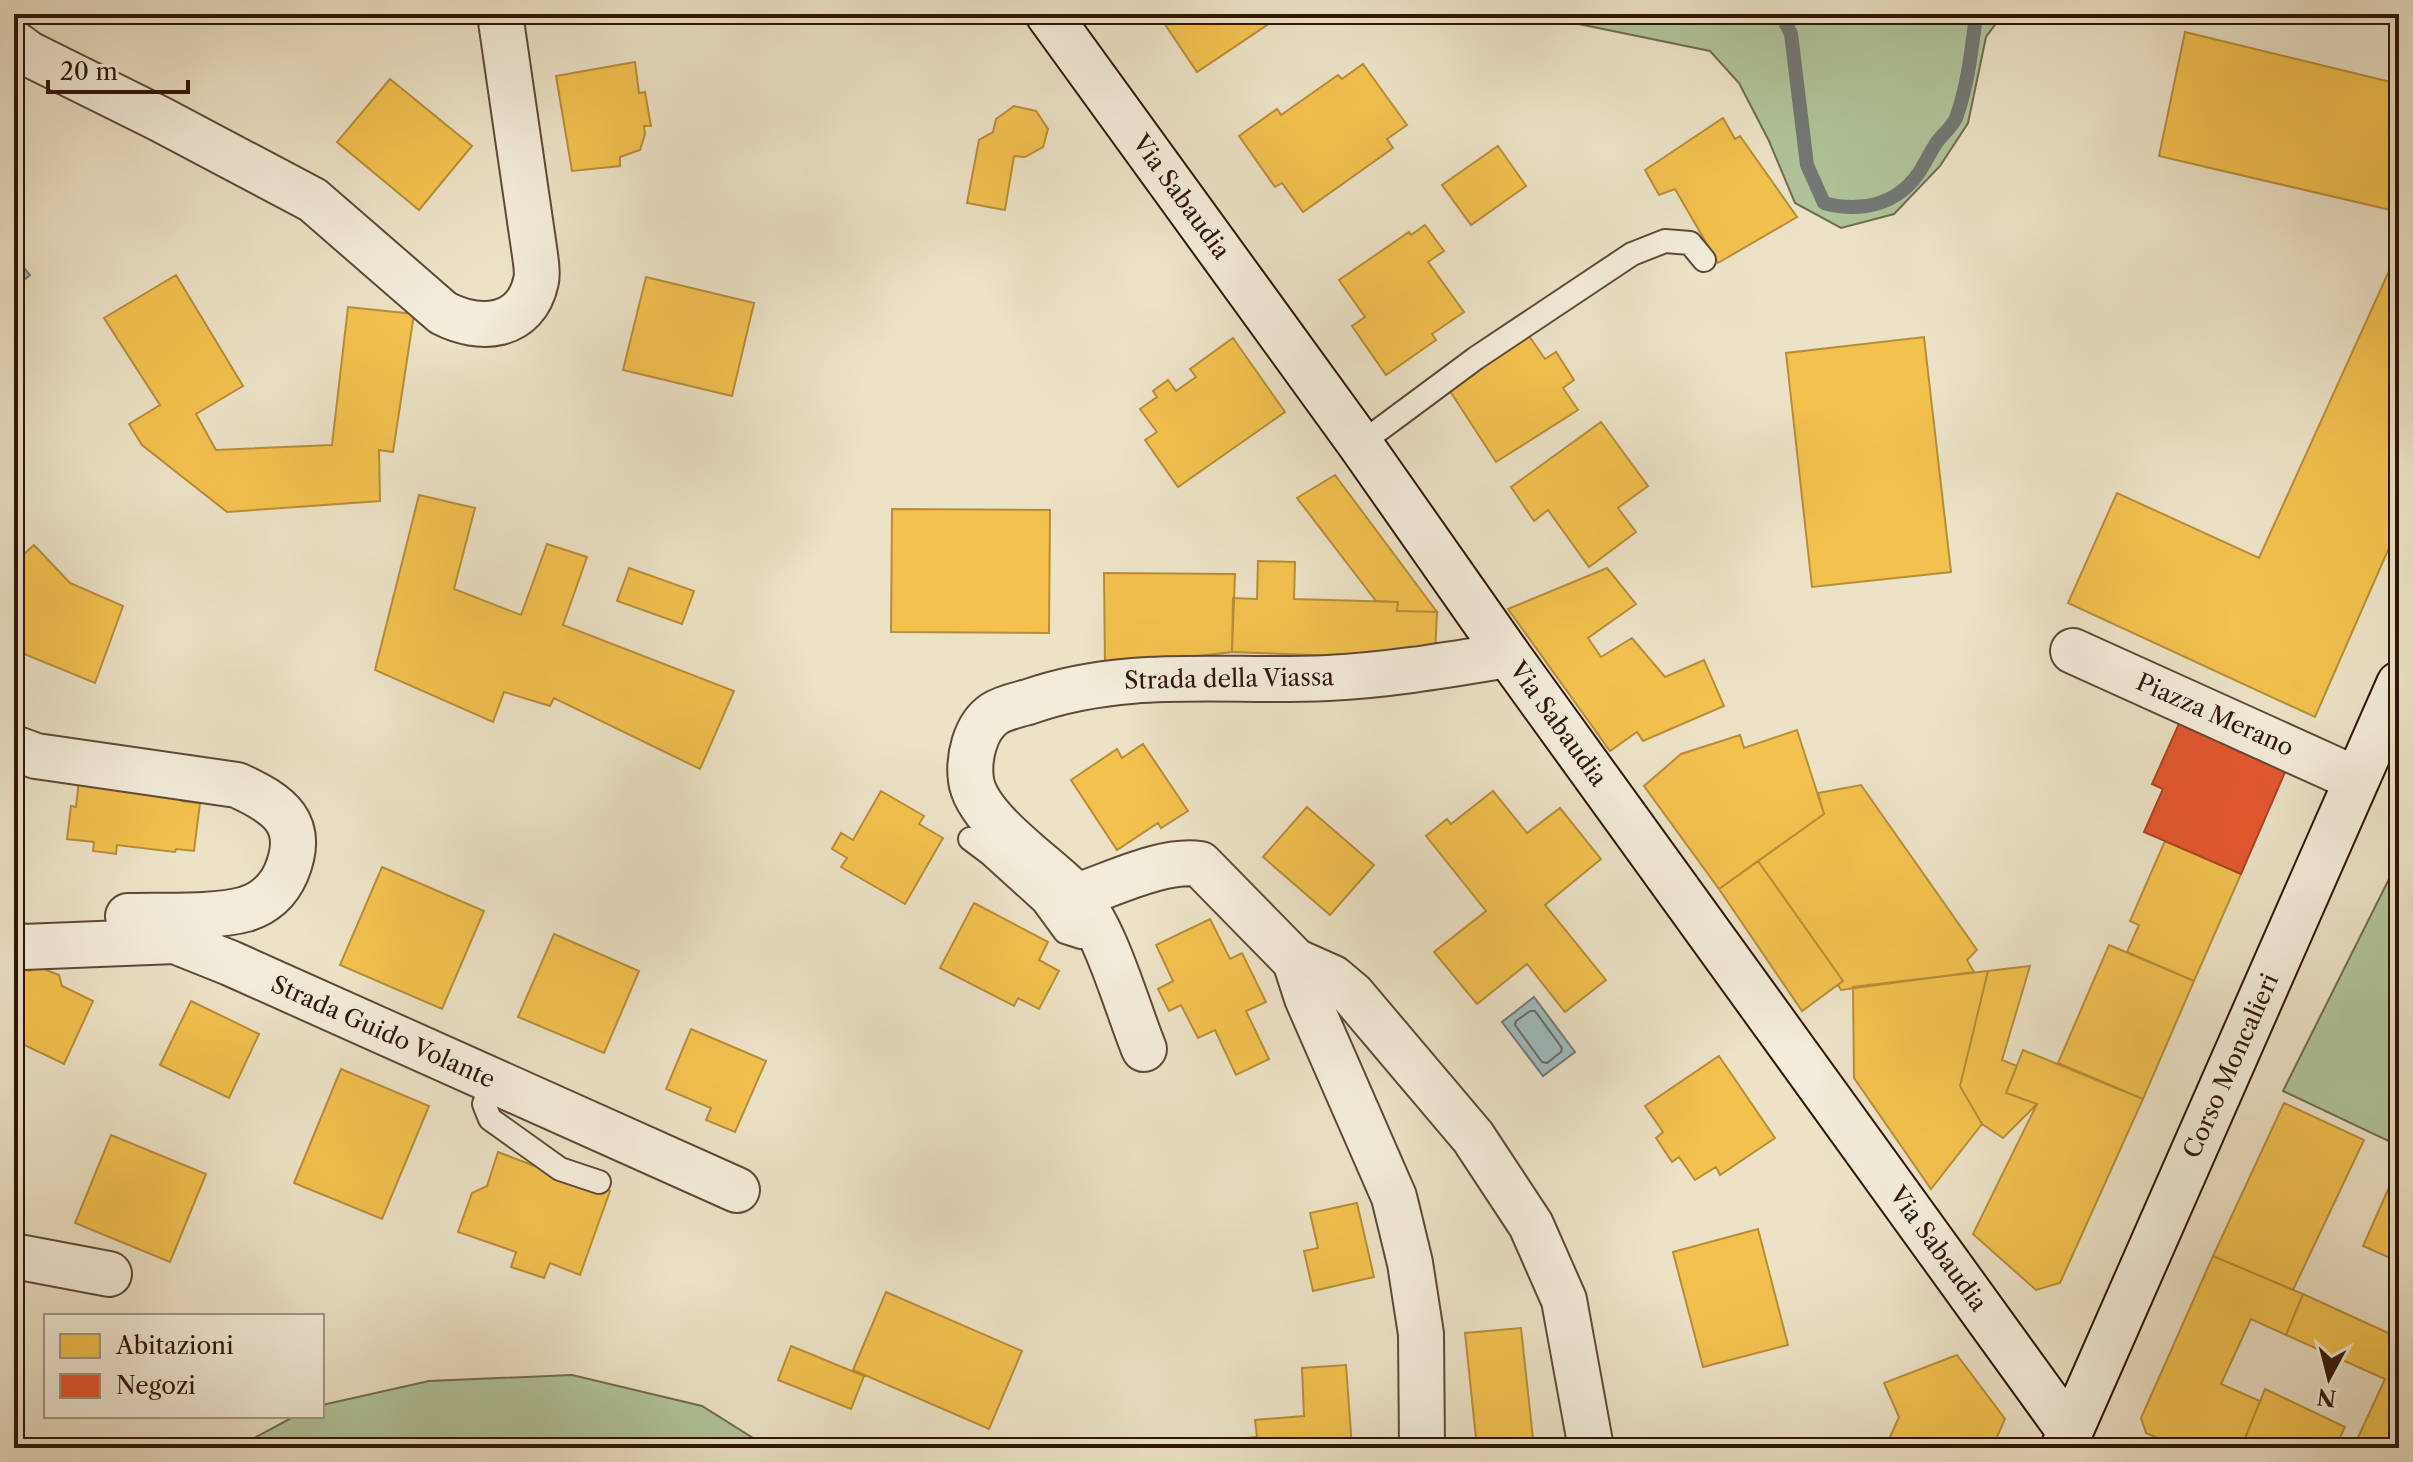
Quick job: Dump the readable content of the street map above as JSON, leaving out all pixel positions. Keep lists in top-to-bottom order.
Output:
{
  "streets": {
    "street": [
      "Via Sabaudia",
      "Strada della Viassa",
      "Piazza Merano",
      "Strada Guido Volante",
      "Corso Moncalieri"
    ]
  },
  "crossings": [
    ["Via Sabaudia", "Strada della Viassa"],
    ["Via Sabaudia", "Corso Moncalieri"],
    ["Piazza Merano", "Corso Moncalieri"]
  ],
  "legend": ["Abitazioni", "Negozi"],
  "scale_bar": "20 m",
  "north": "bottom"
}
